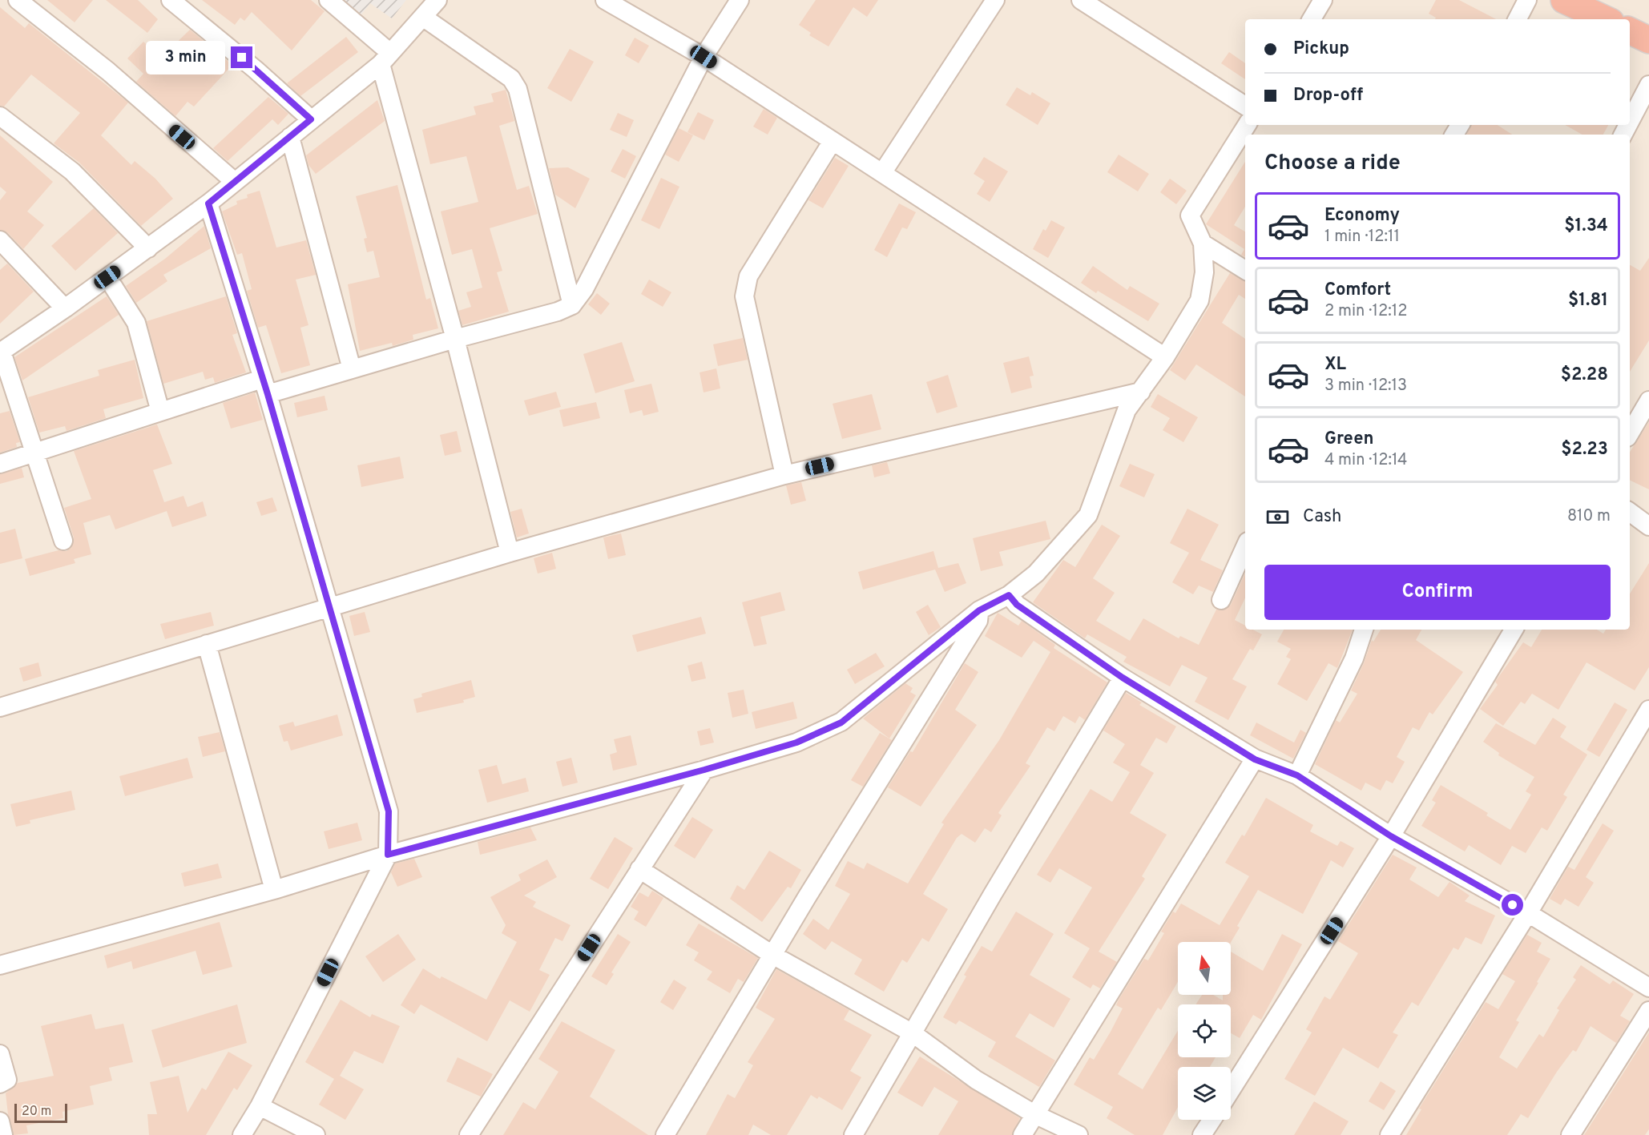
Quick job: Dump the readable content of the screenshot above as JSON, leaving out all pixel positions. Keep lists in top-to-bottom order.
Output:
{
  "scale_bar": "20 m",
  "north": "top",
  "page": {
    "banner": ["Pickup", "Drop-off"],
    "bubble": "3 min",
    "heading": "Choose a ride",
    "list": [
      {
        "name": "Economy",
        "note": "1 min · 12:11",
        "value": "$1.34"
      },
      {
        "name": "Comfort",
        "note": "2 min · 12:12",
        "value": "$1.81"
      },
      {
        "name": "XL",
        "note": "3 min · 12:13",
        "value": "$2.28"
      },
      {
        "name": "Green",
        "note": "4 min · 12:14",
        "value": "$2.23"
      }
    ],
    "pay": ["Cash", "810 m"],
    "buttons": "Confirm",
    "scale": "20 m"
  }
}
